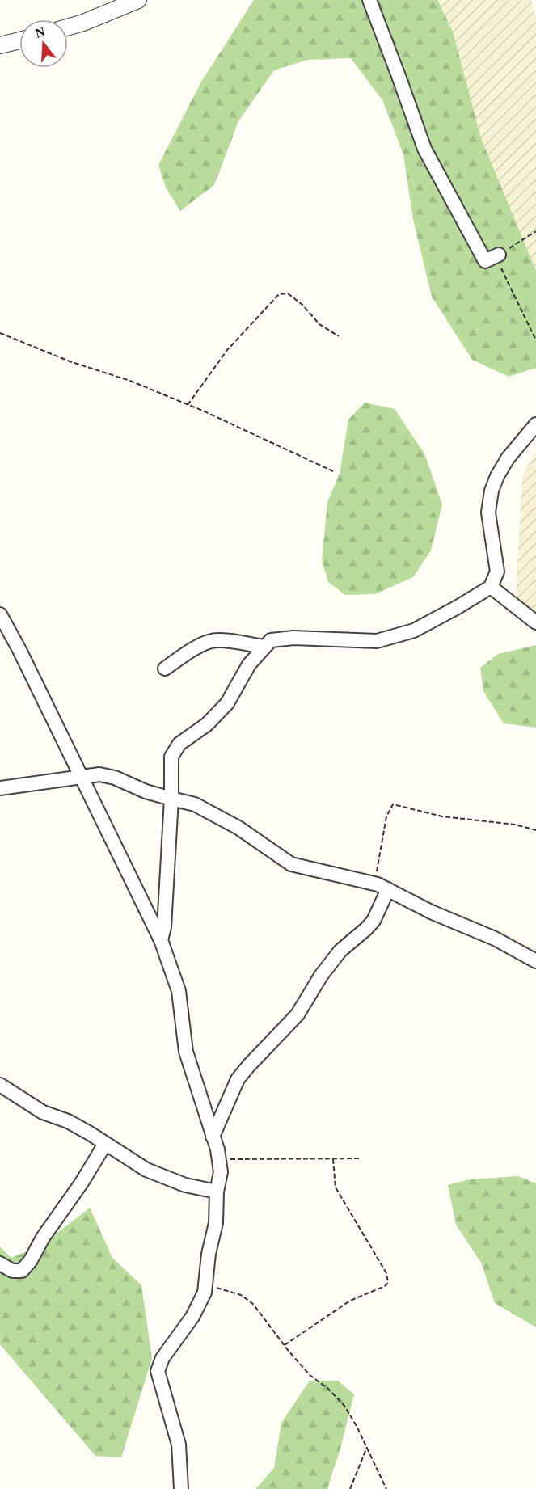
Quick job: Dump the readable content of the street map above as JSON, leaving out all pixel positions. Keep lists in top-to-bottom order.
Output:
{
  "north": "top"
}
